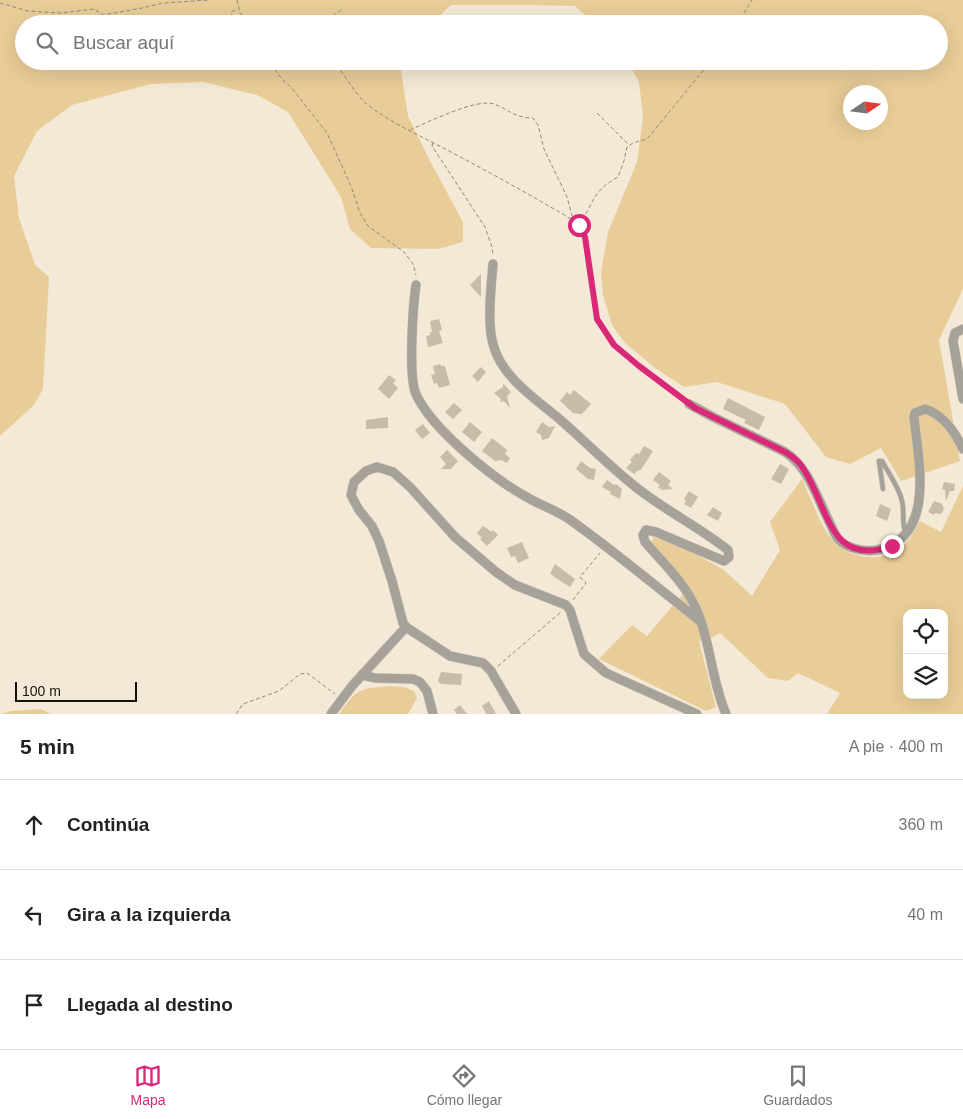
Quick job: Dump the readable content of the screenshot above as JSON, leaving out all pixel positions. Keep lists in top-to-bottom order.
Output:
{
  "scale_bar": "100 m",
  "north": "right",
  "page": {
    "search": "Buscar aquí",
    "scale": "100 m",
    "heading": ["5 min", "A pie · 400 m"],
    "list": [
      ["Continúa", "360 m"],
      ["Gira a la izquierda", "40 m"],
      "Llegada al destino"
    ],
    "nav": ["Mapa", "Cómo llegar", "Guardados"]
  }
}
